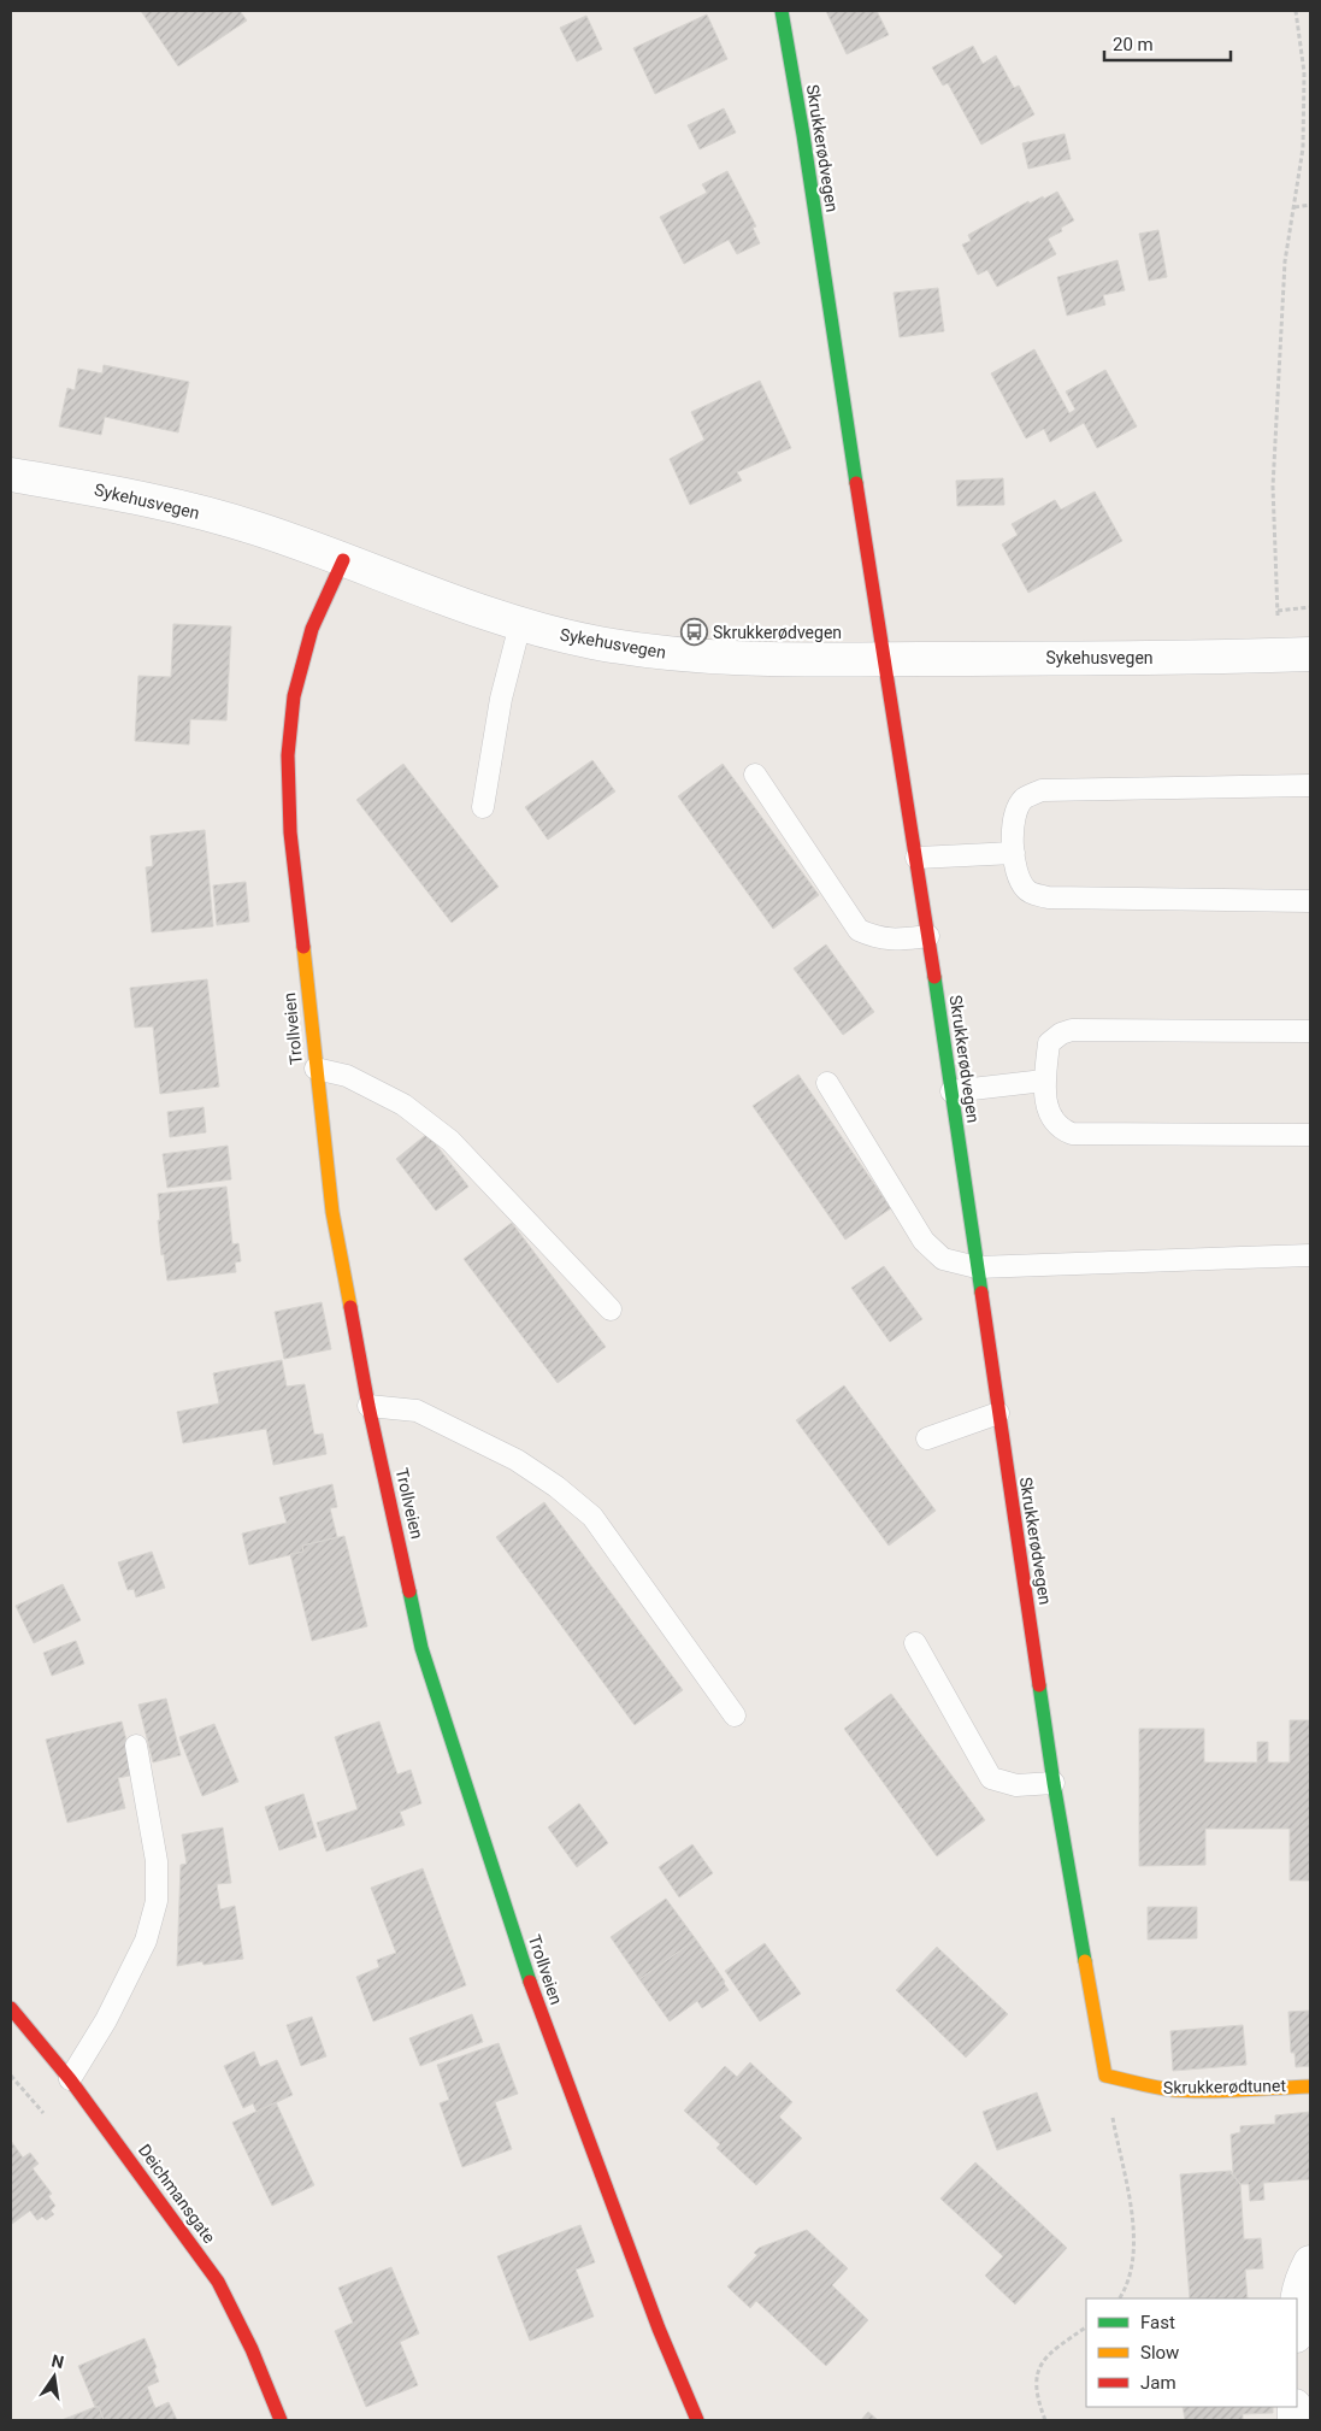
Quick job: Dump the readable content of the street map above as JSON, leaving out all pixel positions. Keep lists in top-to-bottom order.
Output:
{
  "streets": {
    "street": [
      "Skrukkerødvegen",
      "Sykehusvegen",
      "Trollveien",
      "Skrukkerødtunet",
      "Deichmansgate"
    ]
  },
  "crossings": [
    ["Skrukkerødvegen", "Sykehusvegen"],
    ["Skrukkerødvegen", "Skrukkerødtunet"],
    ["Sykehusvegen", "Trollveien"]
  ],
  "places": {
    "bus stop": ["Skrukkerødvegen"]
  },
  "legend": ["Fast", "Slow", "Jam"],
  "scale_bar": "20 m",
  "north": "top"
}
